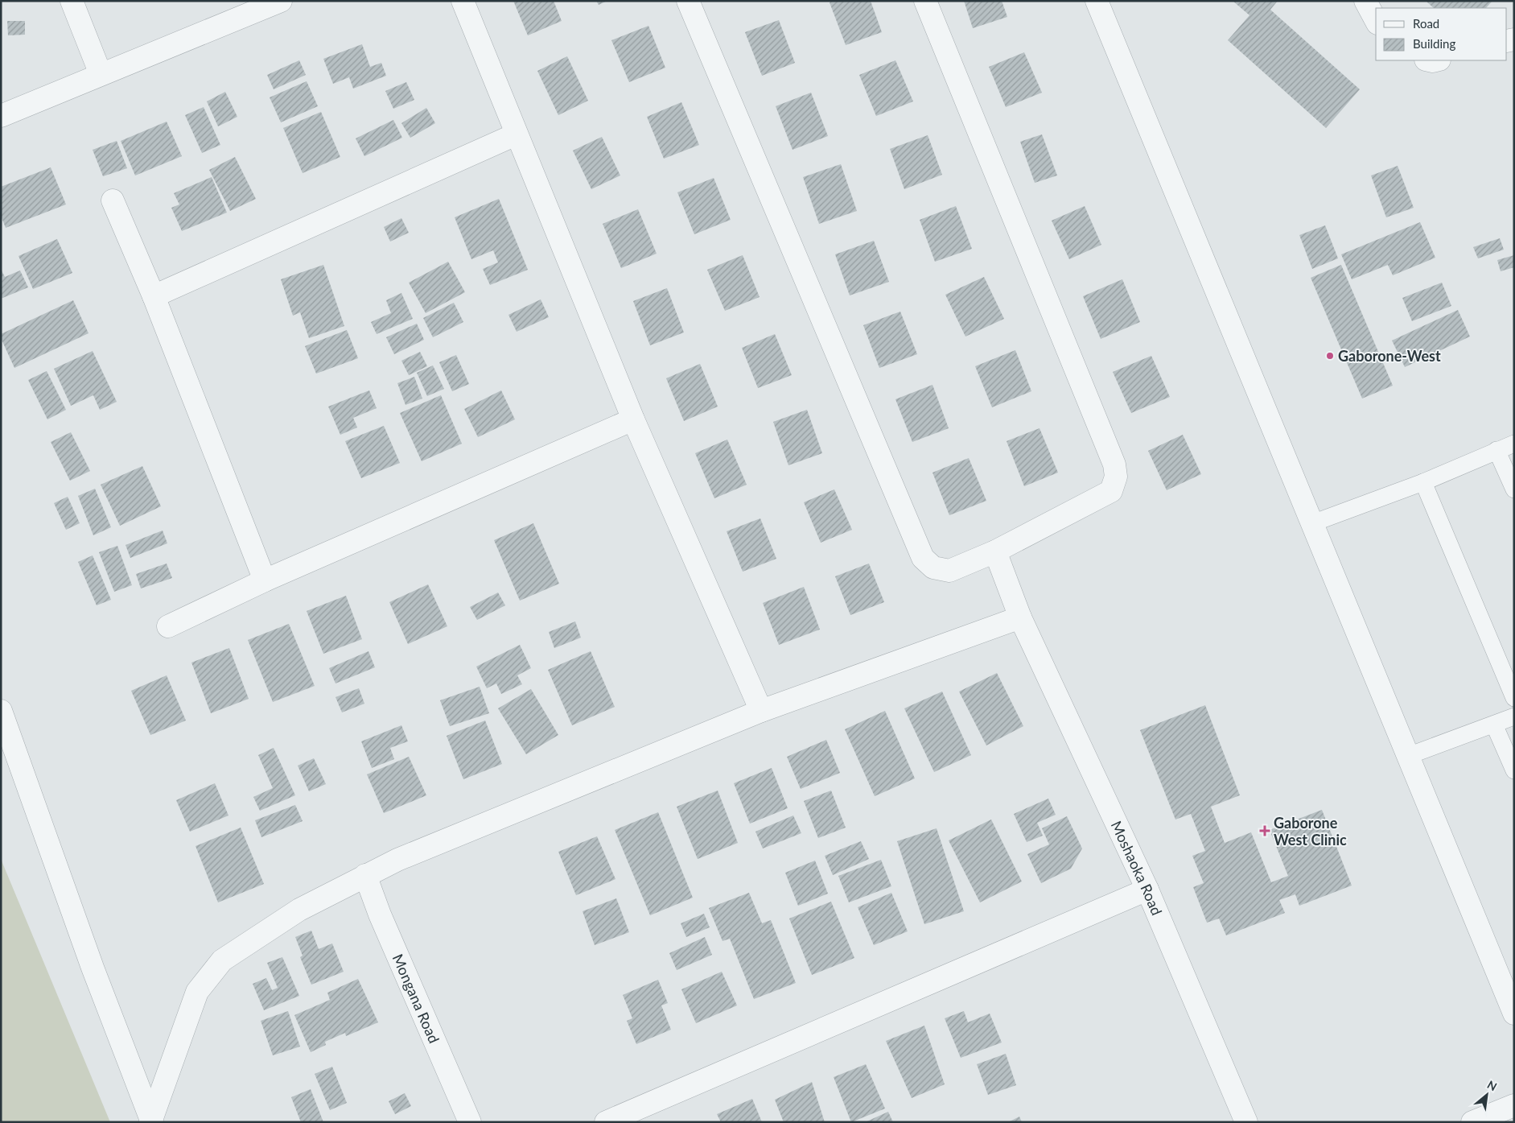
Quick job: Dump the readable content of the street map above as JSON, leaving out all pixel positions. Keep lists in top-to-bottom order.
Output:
{
  "streets": {
    "street": ["Moshaoka Road", "Mongana Road"]
  },
  "places": {
    "other": ["Gaborone-West"],
    "health": ["Gaborone West Clinic"]
  },
  "legend": ["Road", "Building"],
  "north": "top right"
}
